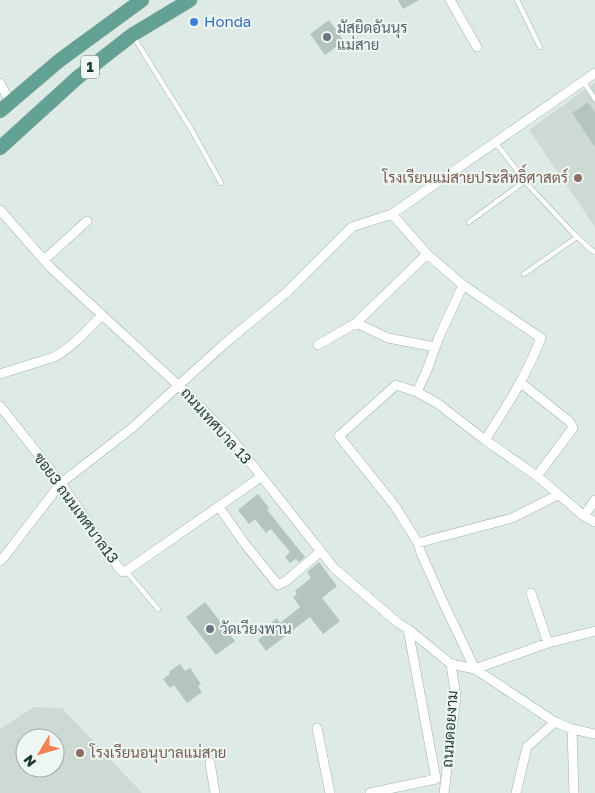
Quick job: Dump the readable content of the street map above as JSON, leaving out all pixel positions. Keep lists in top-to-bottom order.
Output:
{
  "streets": {
    "main road": ["1"],
    "street": ["ถนนเทศบาล 13", "ซอย3 ถนนเทศบาล13", "ถนนดอยงาม"]
  },
  "crossings": [
    ["ถนนเทศบาล 13", "ซอย3 ถนนเทศบาล13"],
    ["ถนนเทศบาล 13", "ถนนดอยงาม"]
  ],
  "places": [
    "Honda",
    "มัสยิดอันนุร แม่สาย",
    "โรงเรียนแม่สายประสิทธิ์ศาสตร์",
    "วัดเวียงพาน",
    "โรงเรียนอนุบาลแม่สาย"
  ],
  "north": "bottom left"
}
